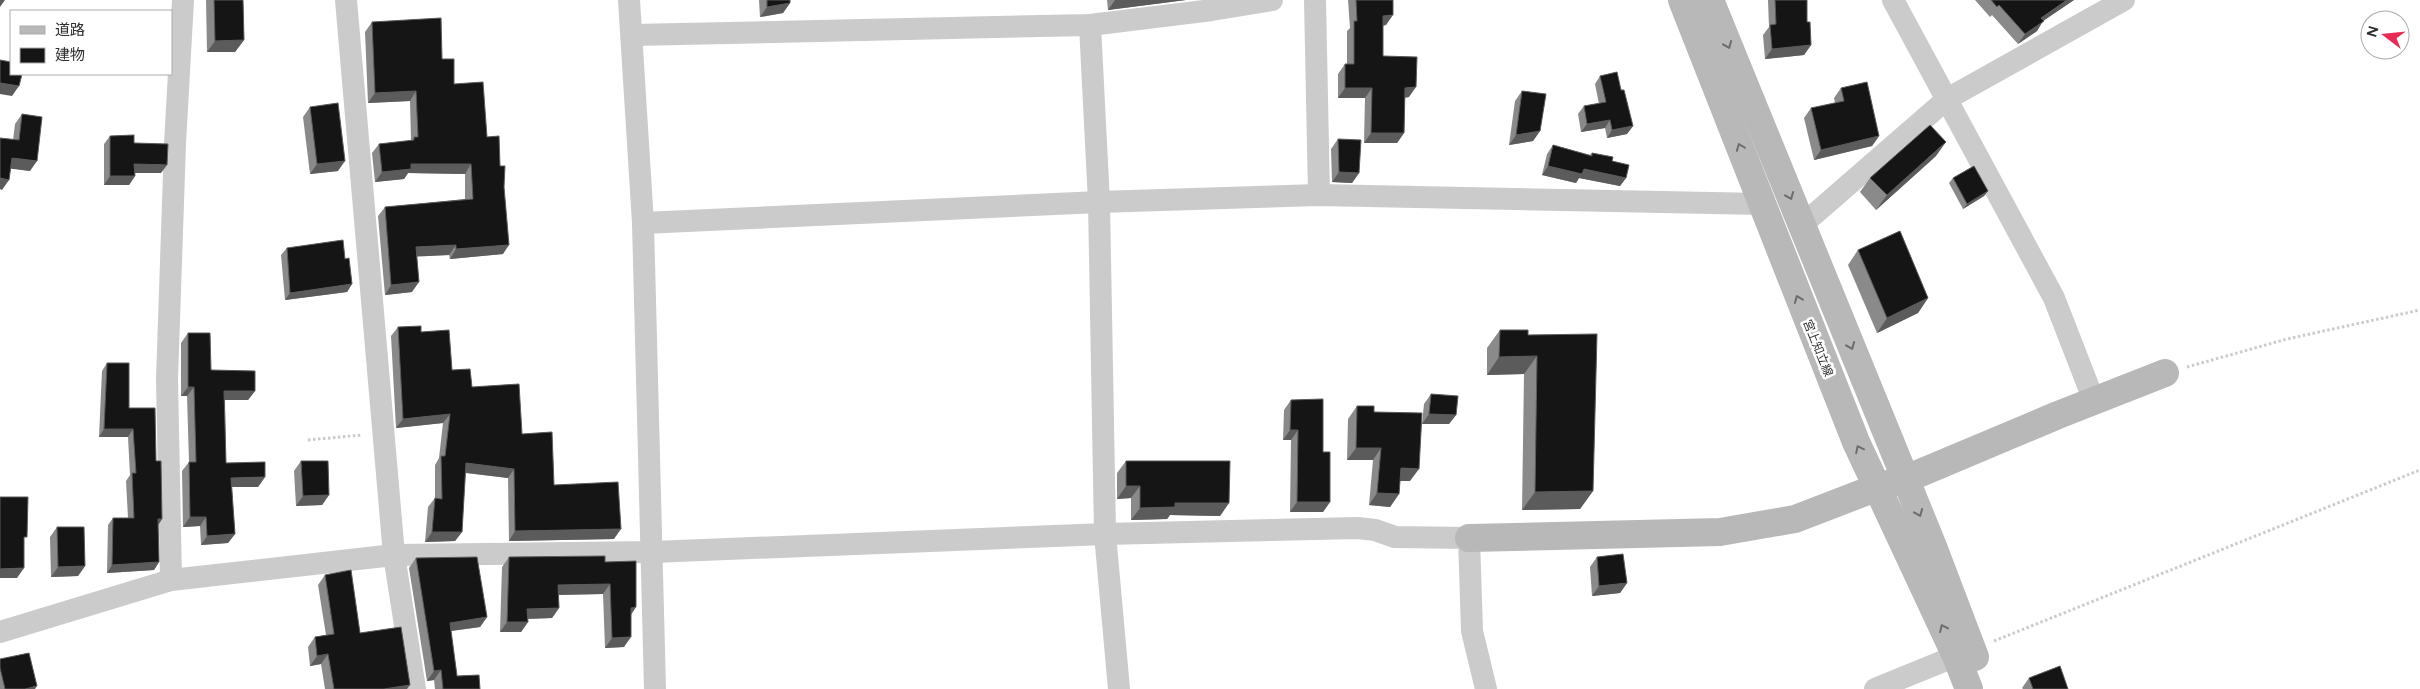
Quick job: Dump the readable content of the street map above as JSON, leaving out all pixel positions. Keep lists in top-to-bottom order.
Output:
{
  "streets": {
    "main road": ["宮上知立線"]
  },
  "legend": ["道路", "建物"],
  "north": "left"
}
